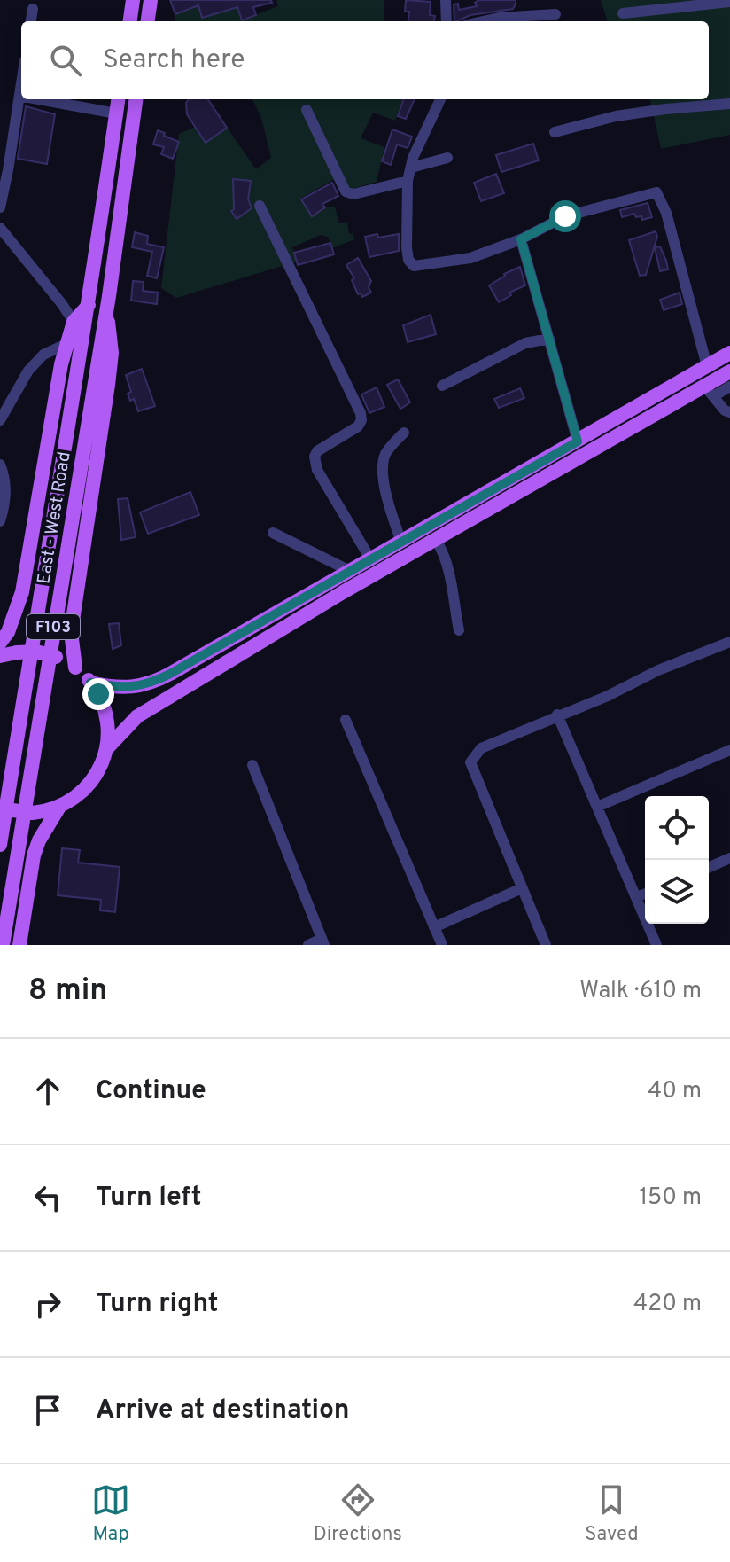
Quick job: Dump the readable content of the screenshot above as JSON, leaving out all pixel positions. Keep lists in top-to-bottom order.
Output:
{
  "streets": {
    "main road": ["East - West Road", "F103"]
  },
  "page": {
    "search": "Search here",
    "heading": ["8 min", "Walk · 610 m"],
    "list": [
      ["Continue", "40 m"],
      ["Turn left", "150 m"],
      ["Turn right", "420 m"],
      "Arrive at destination"
    ],
    "nav": ["Map", "Directions", "Saved"]
  }
}
